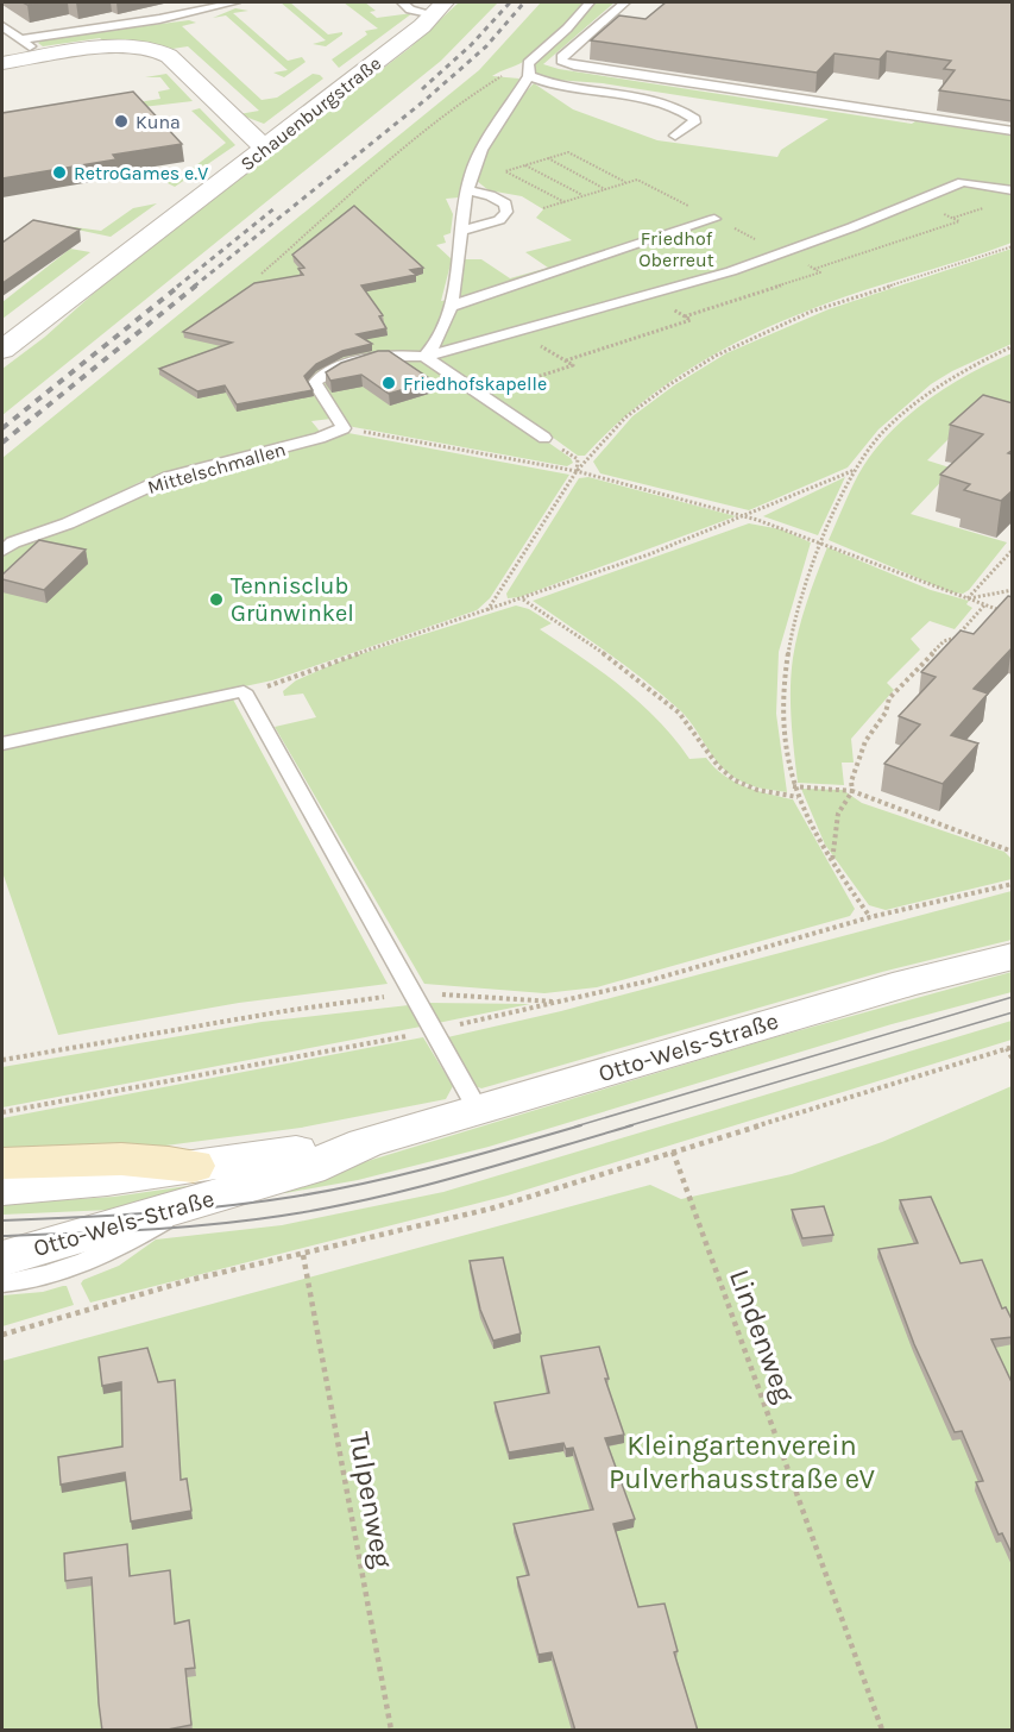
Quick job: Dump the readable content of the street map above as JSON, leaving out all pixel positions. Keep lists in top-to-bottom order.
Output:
{
  "streets": {
    "street": ["Schauenburgstraße", "Otto-Wels-Straße"],
    "lane": ["Mittelschmallen"],
    "path": ["Lindenweg", "Tulpenweg"]
  },
  "parks": ["Friedhof Oberreut", "Kleingartenverein Pulverhausstraße eV"],
  "places": [
    "Kuna",
    "RetroGames e.V",
    "Friedhofskapelle",
    "Tennisclub Grünwinkel"
  ]
}
